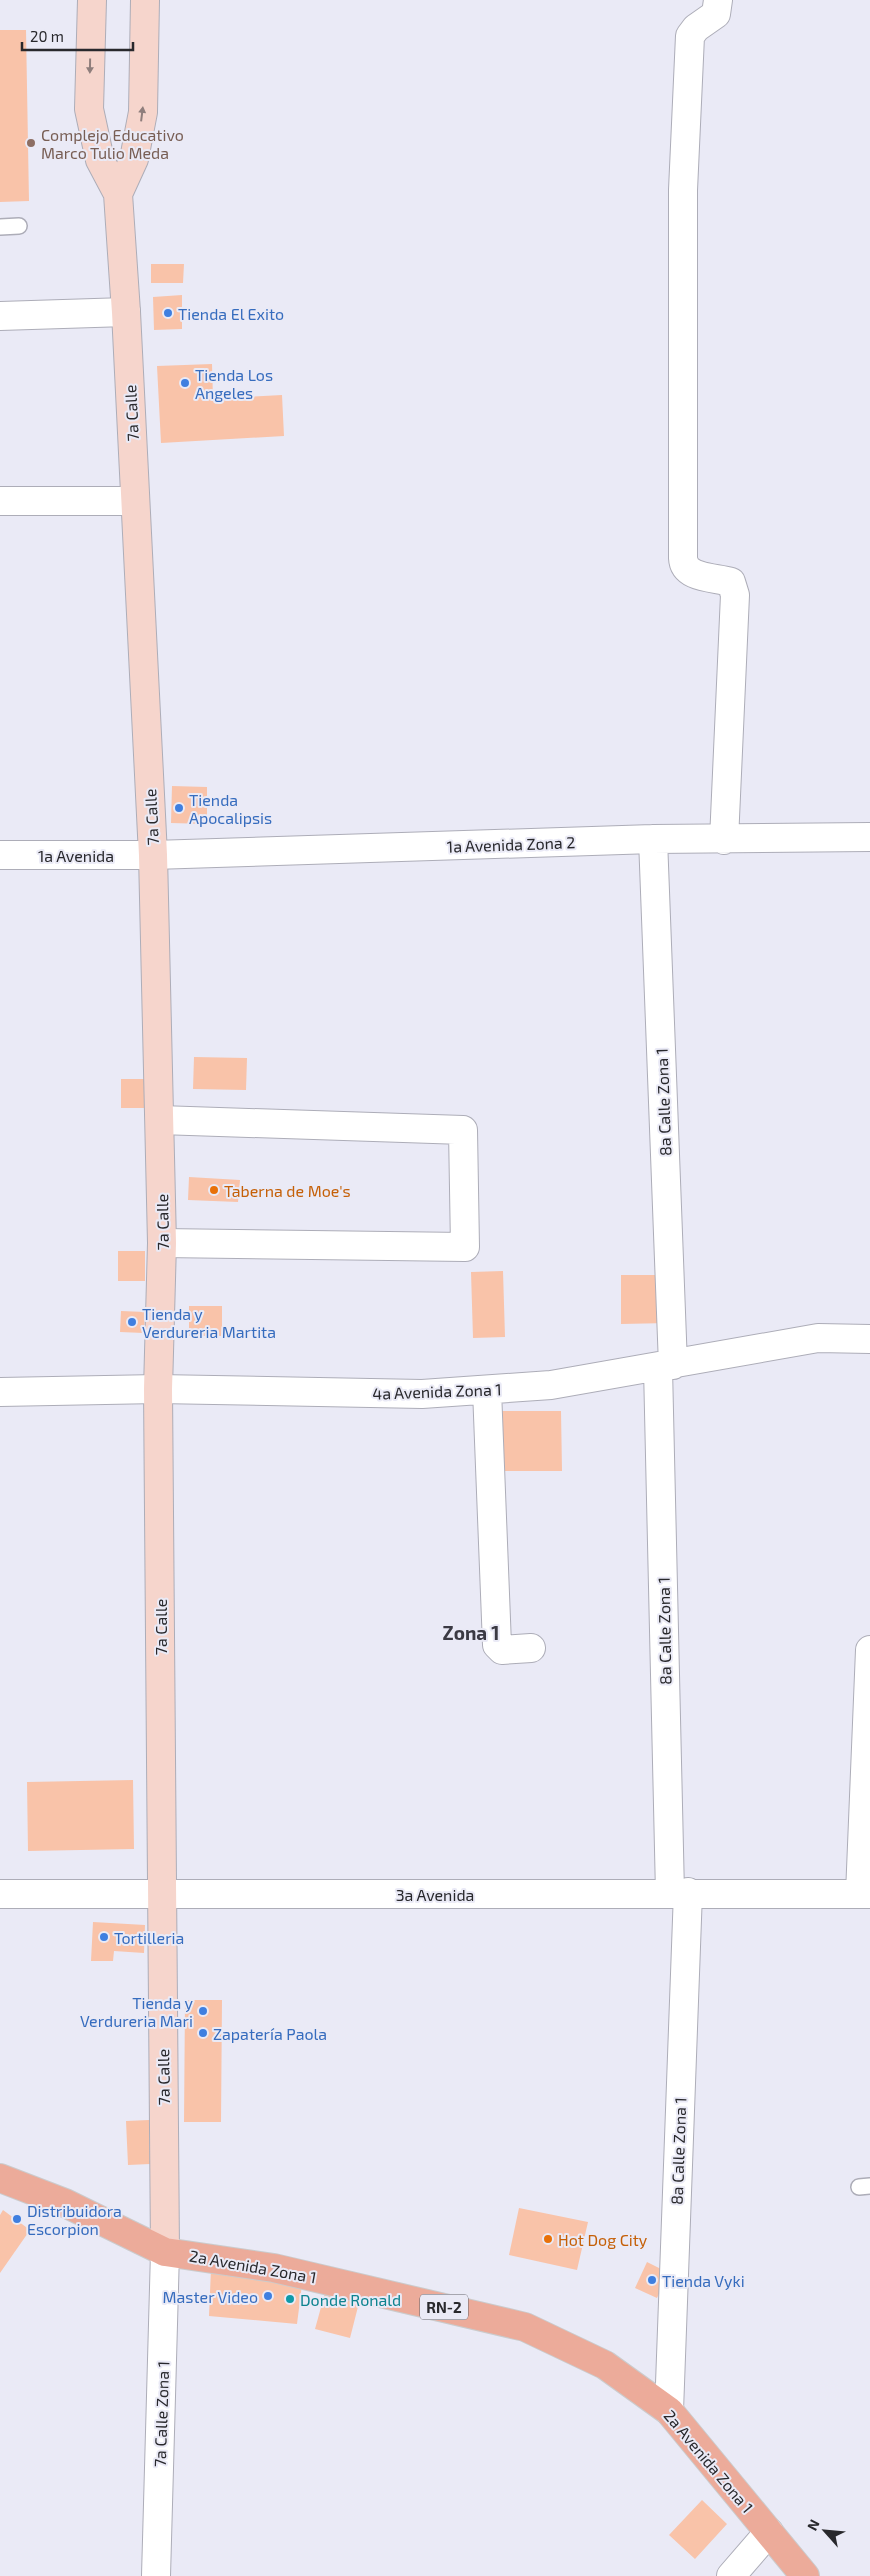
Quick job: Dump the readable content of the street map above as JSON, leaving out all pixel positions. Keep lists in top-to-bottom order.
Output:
{
  "streets": {
    "main road": ["2a Avenida Zona 1", "RN-2"],
    "street": [
      "7a Calle",
      "1a Avenida Zona 2",
      "1a Avenida",
      "8a Calle Zona 1",
      "4a Avenida Zona 1",
      "3a Avenida",
      "7a Calle Zona 1"
    ]
  },
  "crossings": [
    ["7a Calle", "1a Avenida Zona 2"],
    ["7a Calle", "1a Avenida"],
    ["7a Calle", "4a Avenida Zona 1"],
    ["7a Calle", "3a Avenida"],
    ["7a Calle", "2a Avenida Zona 1"],
    ["7a Calle", "7a Calle Zona 1"],
    ["1a Avenida Zona 2", "1a Avenida"],
    ["1a Avenida Zona 2", "8a Calle Zona 1"],
    ["8a Calle Zona 1", "4a Avenida Zona 1"],
    ["8a Calle Zona 1", "3a Avenida"],
    ["8a Calle Zona 1", "2a Avenida Zona 1"],
    ["2a Avenida Zona 1", "7a Calle Zona 1"]
  ],
  "districts": ["Zona 1"],
  "places": [
    "Complejo Educativo Marco Tulio Meda",
    "Tienda El Exito",
    "Tienda Los Angeles",
    "Tienda Apocalipsis",
    "Taberna de Moe's",
    "Tienda y Verdureria Martita",
    "Tortilleria",
    "Tienda y Verdureria Mari",
    "Zapatería Paola",
    "Distribuidora Escorpion",
    "Hot Dog City",
    "Tienda Vyki",
    "Master Video",
    "Donde Ronald"
  ],
  "scale_bar": "20 m",
  "north": "top left"
}
